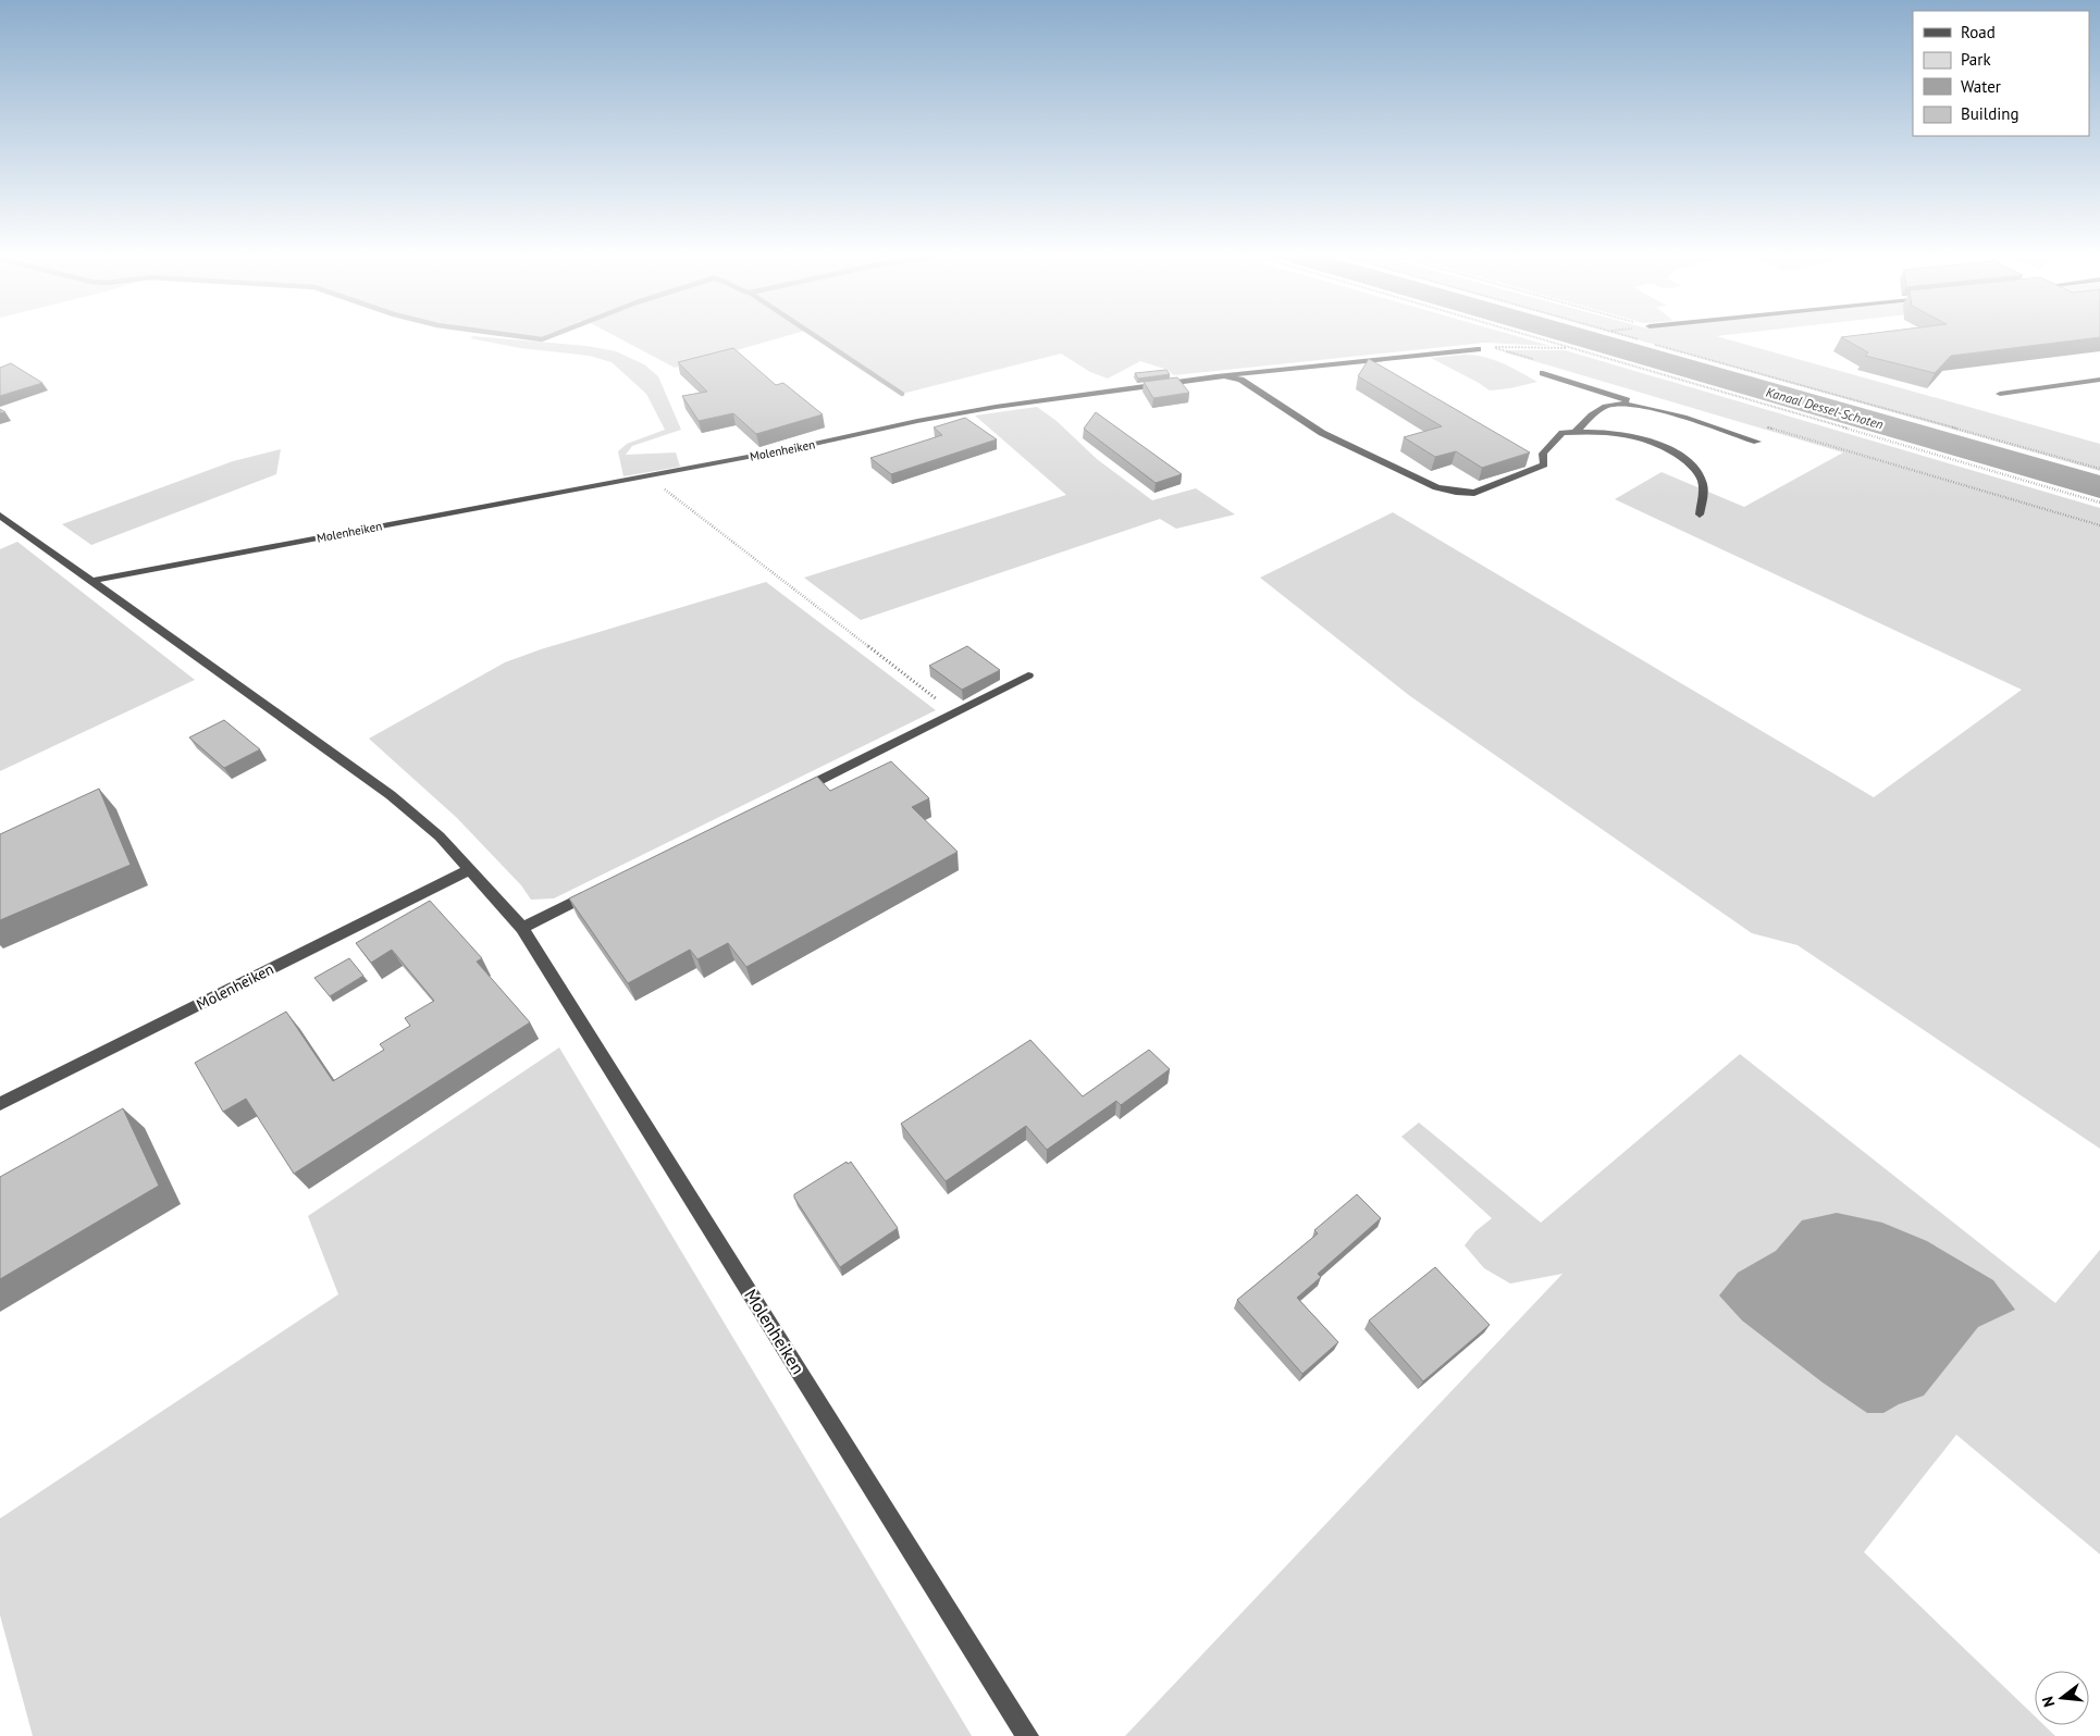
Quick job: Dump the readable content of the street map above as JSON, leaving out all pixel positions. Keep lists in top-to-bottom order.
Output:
{
  "streets": {
    "street": ["Molenheiken"]
  },
  "water": ["Kanaal Dessel-Schoten"],
  "legend": [
    "Road",
    "Park",
    "Water",
    "Building"
  ],
  "north": "left"
}
